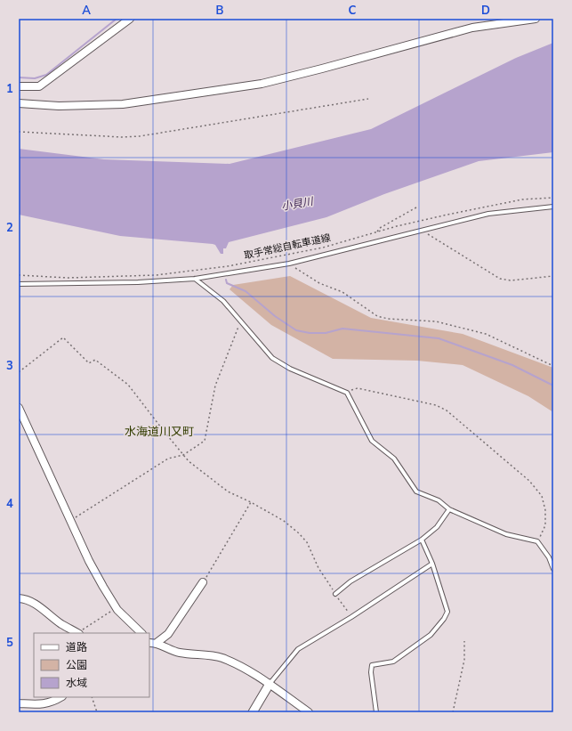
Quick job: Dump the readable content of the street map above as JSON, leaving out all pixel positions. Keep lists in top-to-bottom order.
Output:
{
  "streets": {
    "path": ["取手常総自転車道線"]
  },
  "districts": ["水海道川又町"],
  "water": ["小貝川"],
  "legend": ["道路", "公園", "水域"],
  "grid": {
    "columns": [
      "A",
      "B",
      "C",
      "D"
    ],
    "rows": [
      "1",
      "2",
      "3",
      "4",
      "5"
    ]
  }
}
